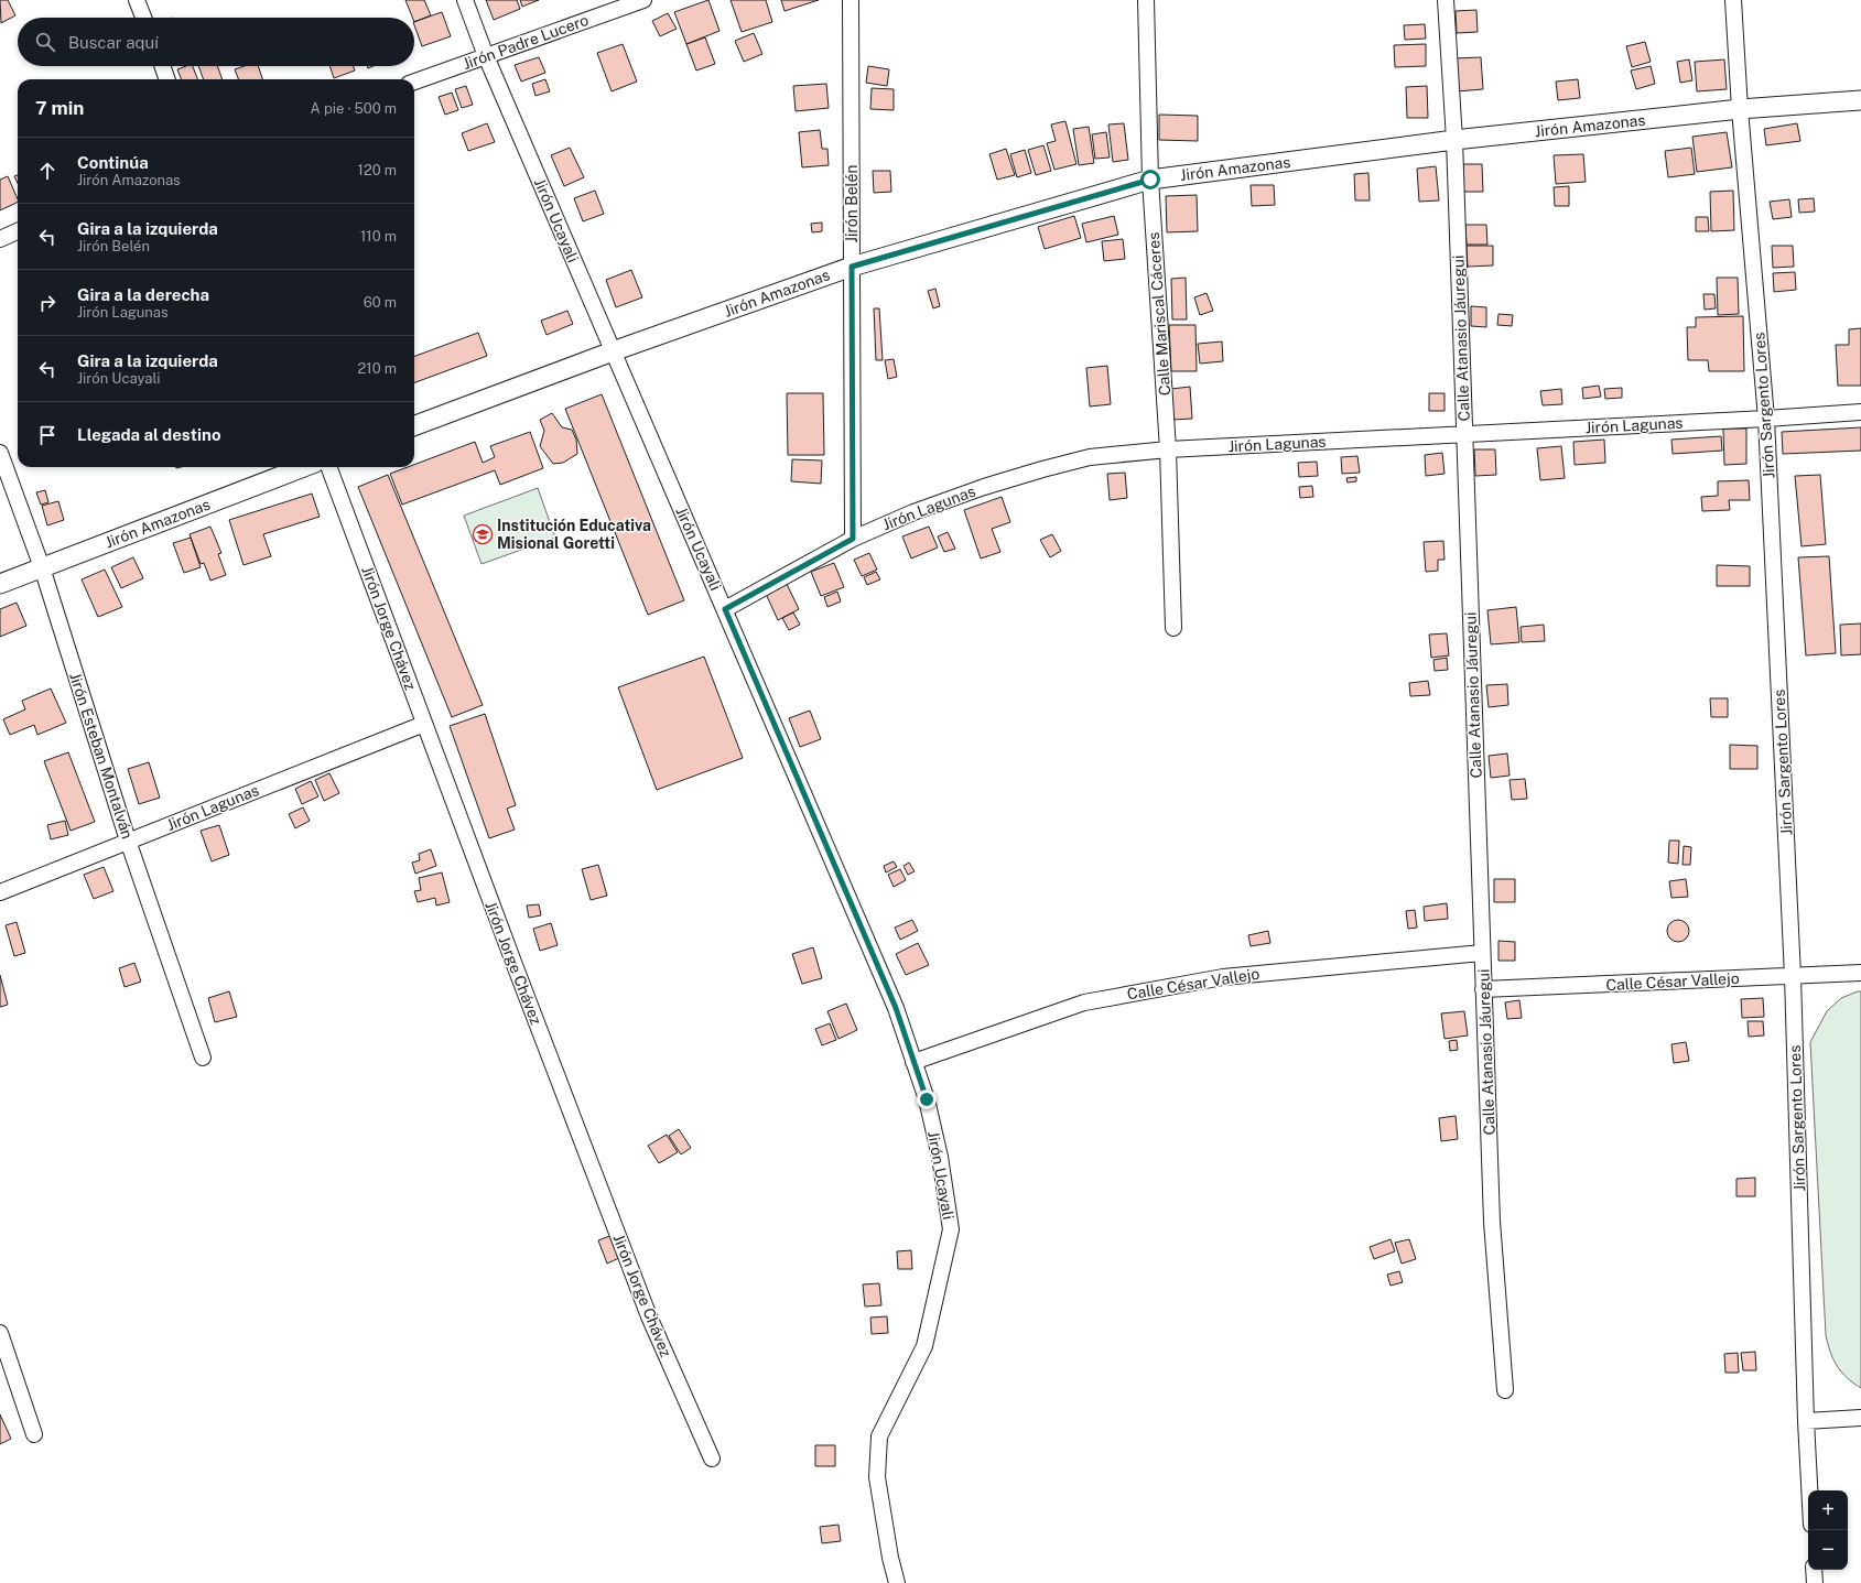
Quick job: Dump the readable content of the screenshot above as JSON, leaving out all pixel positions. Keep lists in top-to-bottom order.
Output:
{
  "streets": {
    "street": [
      "Jirón Padre Lucero",
      "Jirón Amazonas",
      "Jirón Belén",
      "Jirón Ucayali",
      "Calle Mariscal Cáceres",
      "Calle Atanasio Jáuregui",
      "Jirón Sargento Lores",
      "Jirón Lagunas",
      "Jirón Jorge Chávez",
      "Jirón Esteban Montalván",
      "Calle César Vallejo"
    ]
  },
  "crossings": [
    ["Jirón Padre Lucero", "Jirón Ucayali"],
    ["Jirón Amazonas", "Jirón Belén"],
    ["Jirón Amazonas", "Jirón Ucayali"],
    ["Jirón Amazonas", "Calle Mariscal Cáceres"],
    ["Jirón Amazonas", "Calle Atanasio Jáuregui"],
    ["Jirón Amazonas", "Jirón Sargento Lores"],
    ["Jirón Amazonas", "Jirón Esteban Montalván"],
    ["Jirón Belén", "Jirón Lagunas"],
    ["Jirón Ucayali", "Jirón Lagunas"],
    ["Jirón Ucayali", "Calle César Vallejo"],
    ["Calle Mariscal Cáceres", "Jirón Lagunas"],
    ["Calle Atanasio Jáuregui", "Jirón Lagunas"],
    ["Calle Atanasio Jáuregui", "Calle César Vallejo"],
    ["Jirón Sargento Lores", "Jirón Lagunas"],
    ["Jirón Sargento Lores", "Calle César Vallejo"],
    ["Jirón Lagunas", "Jirón Jorge Chávez"],
    ["Jirón Lagunas", "Jirón Esteban Montalván"]
  ],
  "places": {
    "school or university": ["Institución Educativa Misional Goretti"]
  },
  "page": {
    "search": "Buscar aquí",
    "heading": ["7 min", "A pie · 500 m"],
    "list": [
      ["Continúa", "Jirón Amazonas", "120 m"],
      ["Gira a la izquierda", "Jirón Belén", "110 m"],
      ["Gira a la derecha", "Jirón Lagunas", "60 m"],
      ["Gira a la izquierda", "Jirón Ucayali", "210 m"],
      "Llegada al destino"
    ],
    "map_buttons": ["+", "−"]
  }
}
